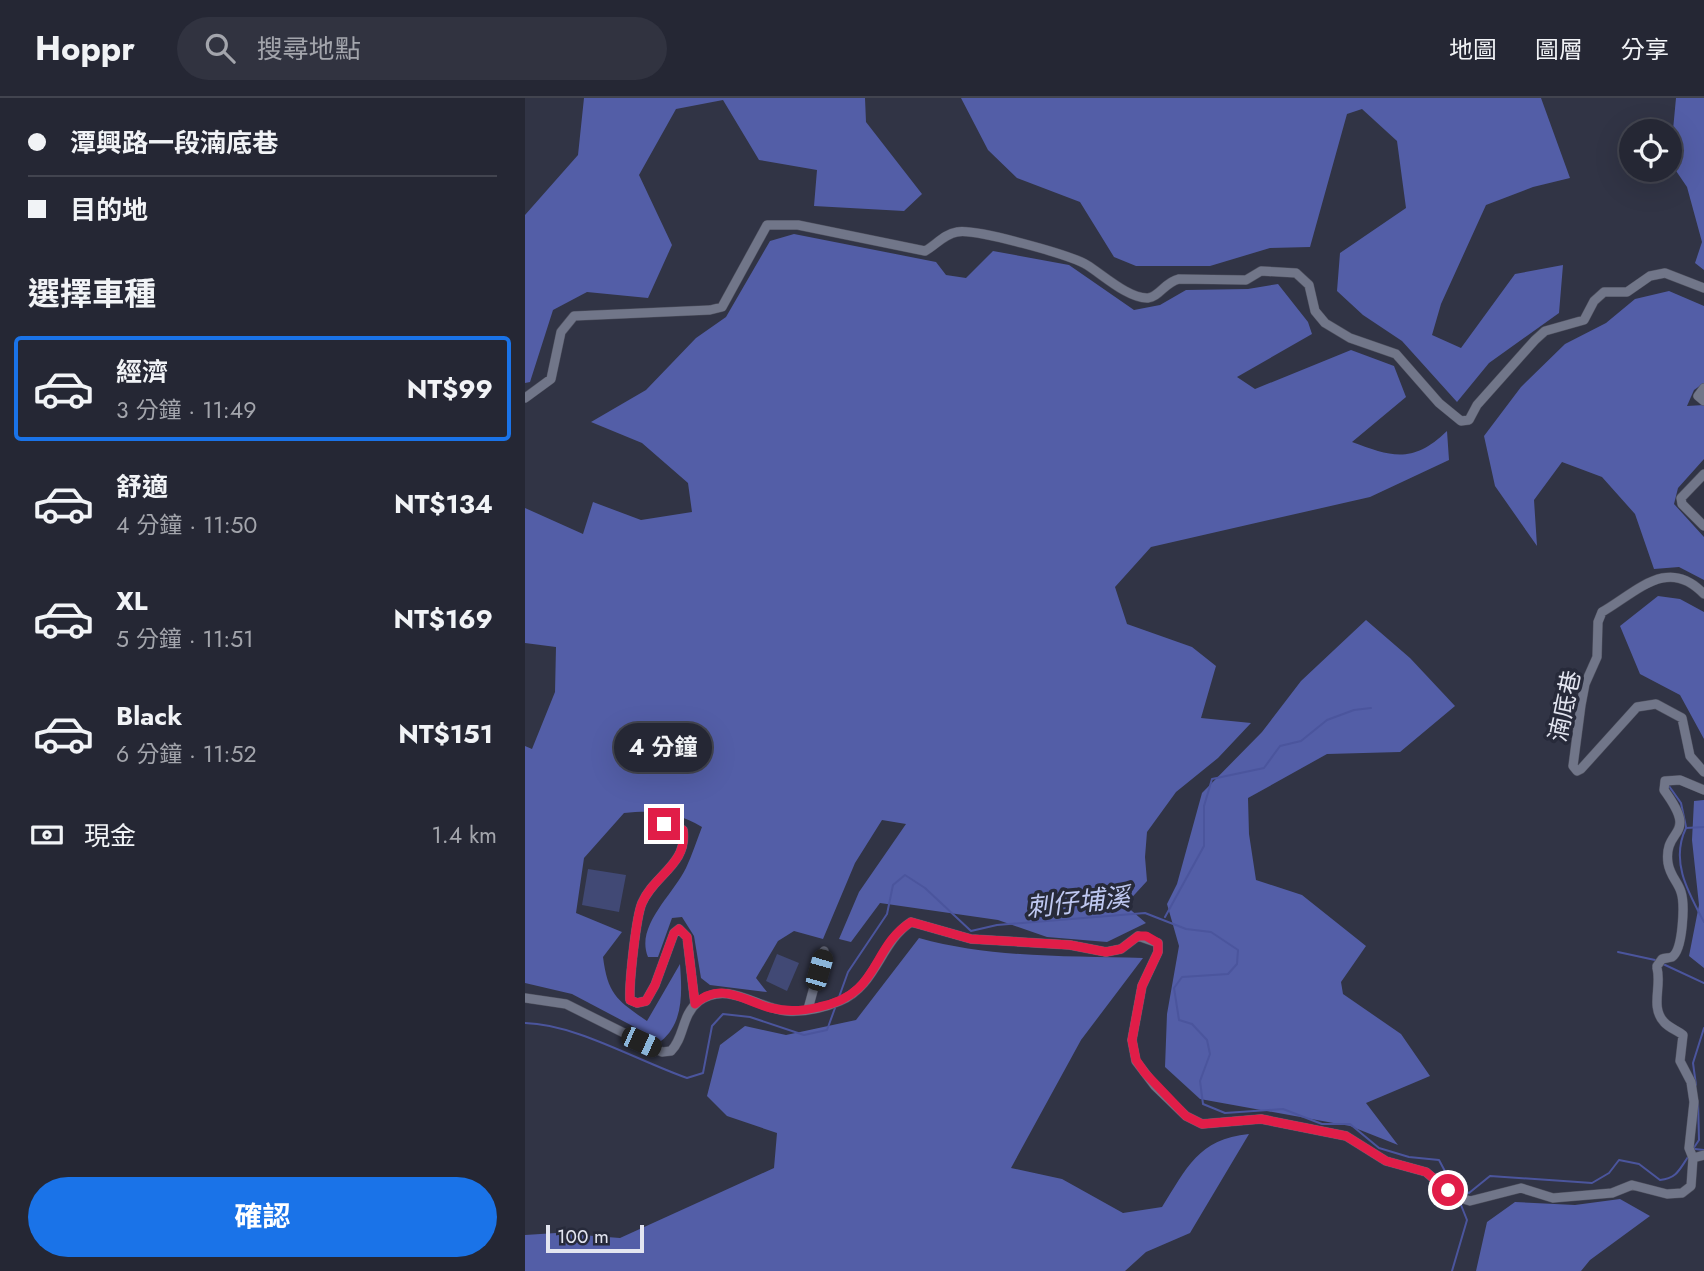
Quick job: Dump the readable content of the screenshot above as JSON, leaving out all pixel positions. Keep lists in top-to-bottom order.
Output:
{
  "streets": {
    "street": ["湳底巷"]
  },
  "water": ["刺仔埔溪"],
  "scale_bar": "100 m",
  "page": {
    "header": "Hoppr",
    "search": "搜尋地點",
    "nav": ["地圖", "圖層", "分享"],
    "banner": ["潭興路一段湳底巷", "目的地"],
    "heading": "選擇車種",
    "list": [
      {
        "name": "經濟",
        "note": "3 分鐘 · 11:49",
        "value": "NT$99"
      },
      {
        "name": "舒適",
        "note": "4 分鐘 · 11:50",
        "value": "NT$134"
      },
      {
        "name": "XL",
        "note": "5 分鐘 · 11:51",
        "value": "NT$169"
      },
      {
        "name": "Black",
        "note": "6 分鐘 · 11:52",
        "value": "NT$151"
      }
    ],
    "bubble": "4 分鐘",
    "pay": ["現金", "1.4 km"],
    "buttons": "確認",
    "scale": "100 m"
  }
}
